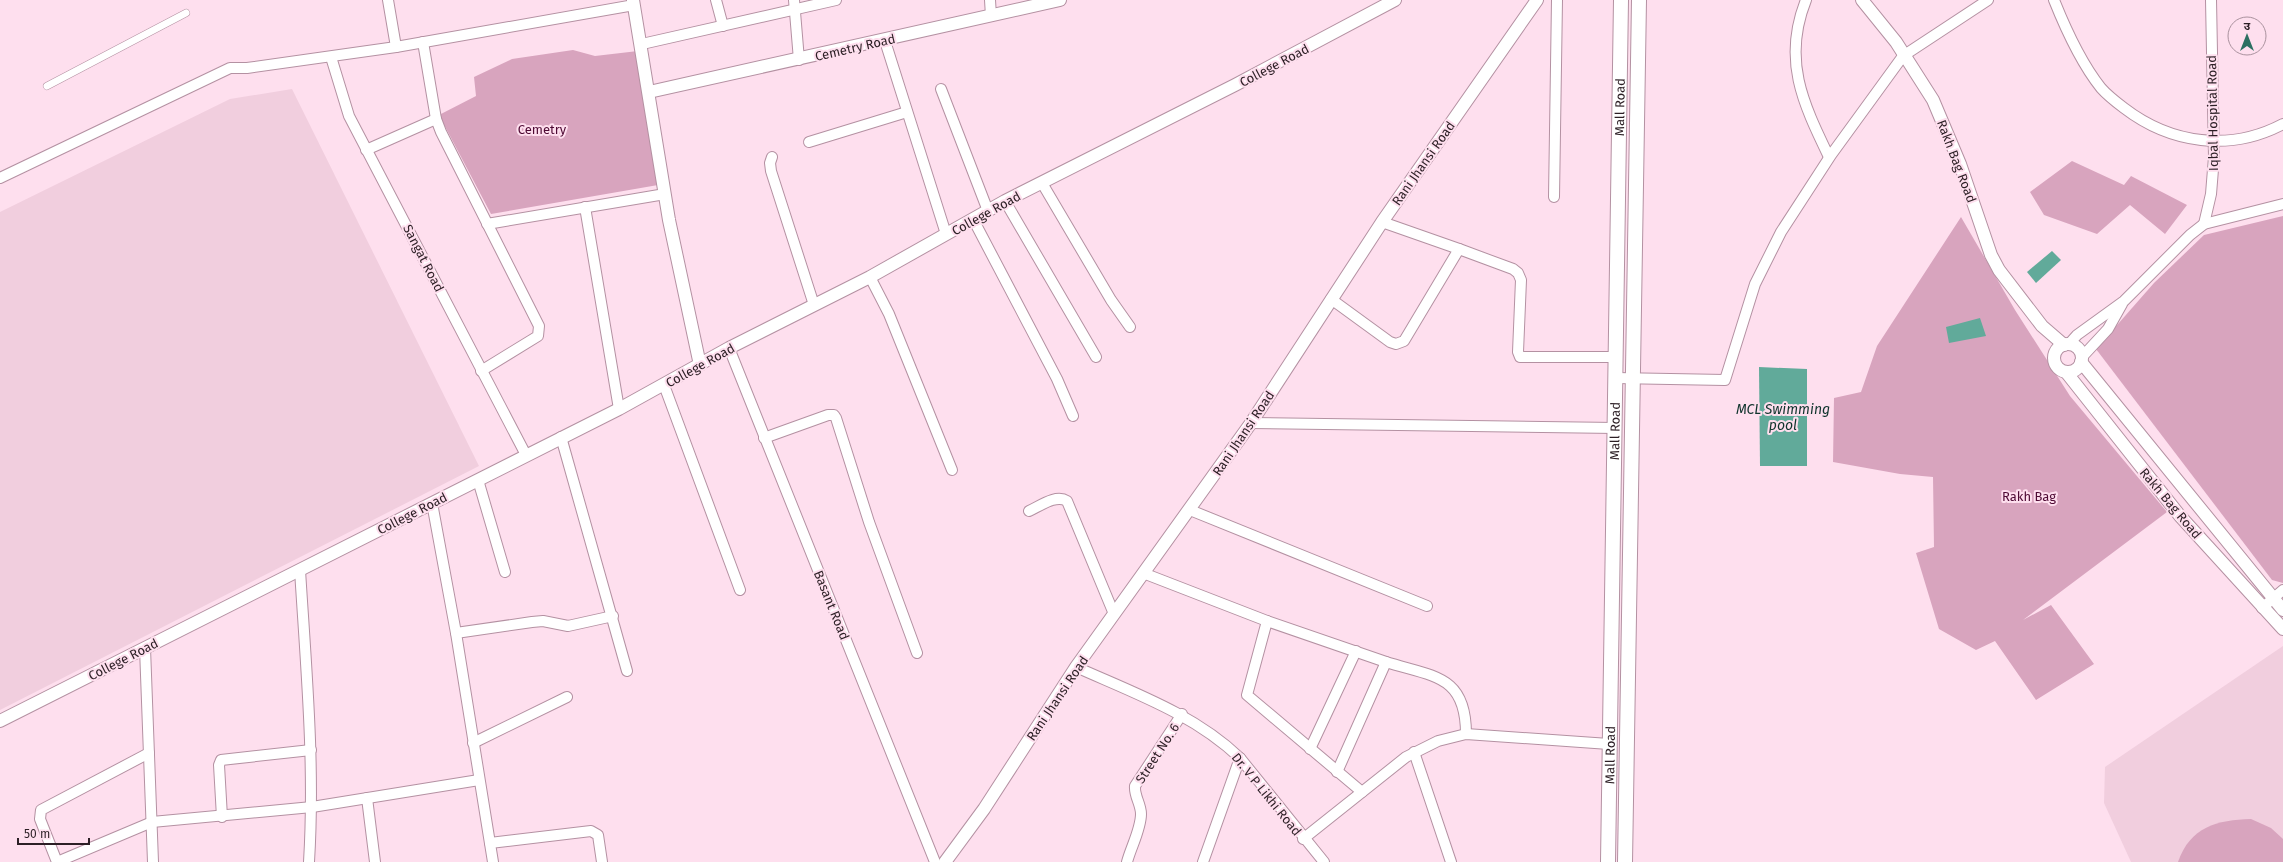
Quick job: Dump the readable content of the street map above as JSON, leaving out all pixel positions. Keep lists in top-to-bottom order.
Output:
{
  "streets": {
    "main road": ["Mall Road"],
    "street": [
      "Cemetry Road",
      "College Road",
      "Iqbal Hospital Road",
      "Rakh Bag Road",
      "Rani Jhansi Road",
      "Sangat Road",
      "Basant Road",
      "Street No. 6",
      "Dr. V P Likhi Road"
    ]
  },
  "crossings": [
    ["College Road", "Sangat Road"],
    ["College Road", "Basant Road"],
    ["Rani Jhansi Road", "Dr. V P Likhi Road"],
    ["Street No. 6", "Dr. V P Likhi Road"]
  ],
  "water": ["MCL Swimming pool"],
  "parks": ["Cemetry", "Rakh Bag"],
  "scale_bar": "50 m",
  "north": "top"
}
